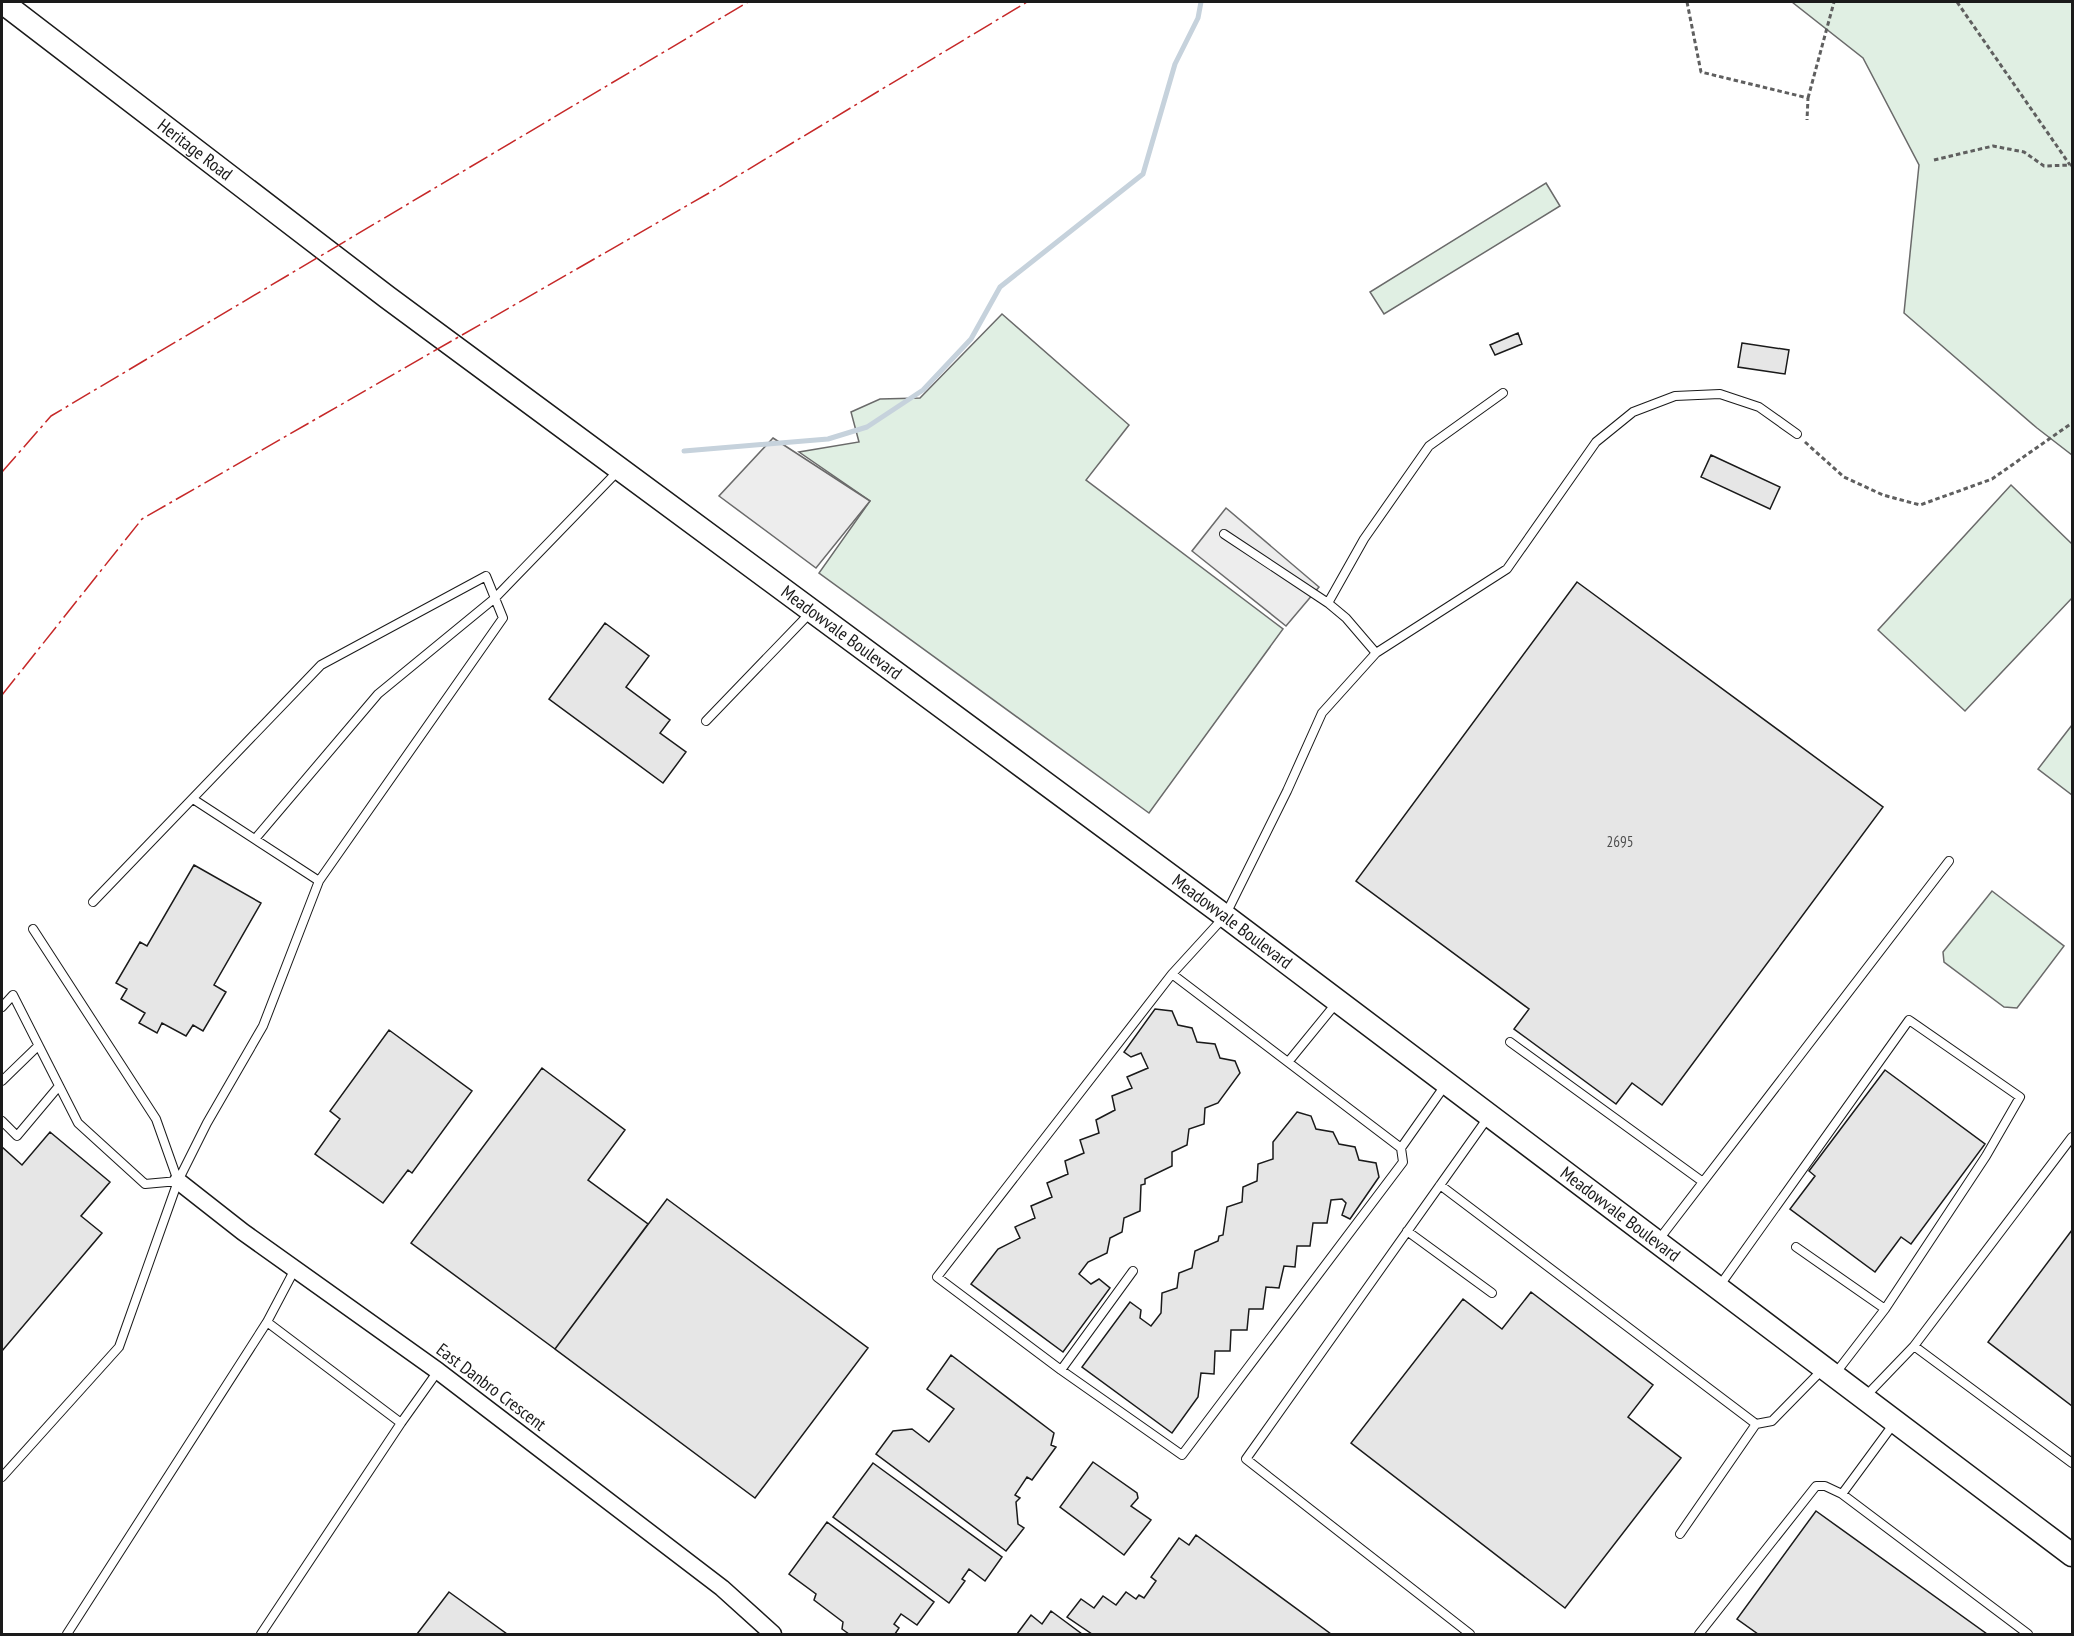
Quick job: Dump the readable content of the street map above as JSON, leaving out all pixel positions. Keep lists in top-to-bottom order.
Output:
{
  "streets": {
    "main road": ["Heritage Road", "Meadowvale Boulevard"],
    "street": ["East Danbro Crescent"]
  },
  "crossings": [
    ["Heritage Road", "Meadowvale Boulevard"]
  ],
  "house_numbers": ["2695"]
}
